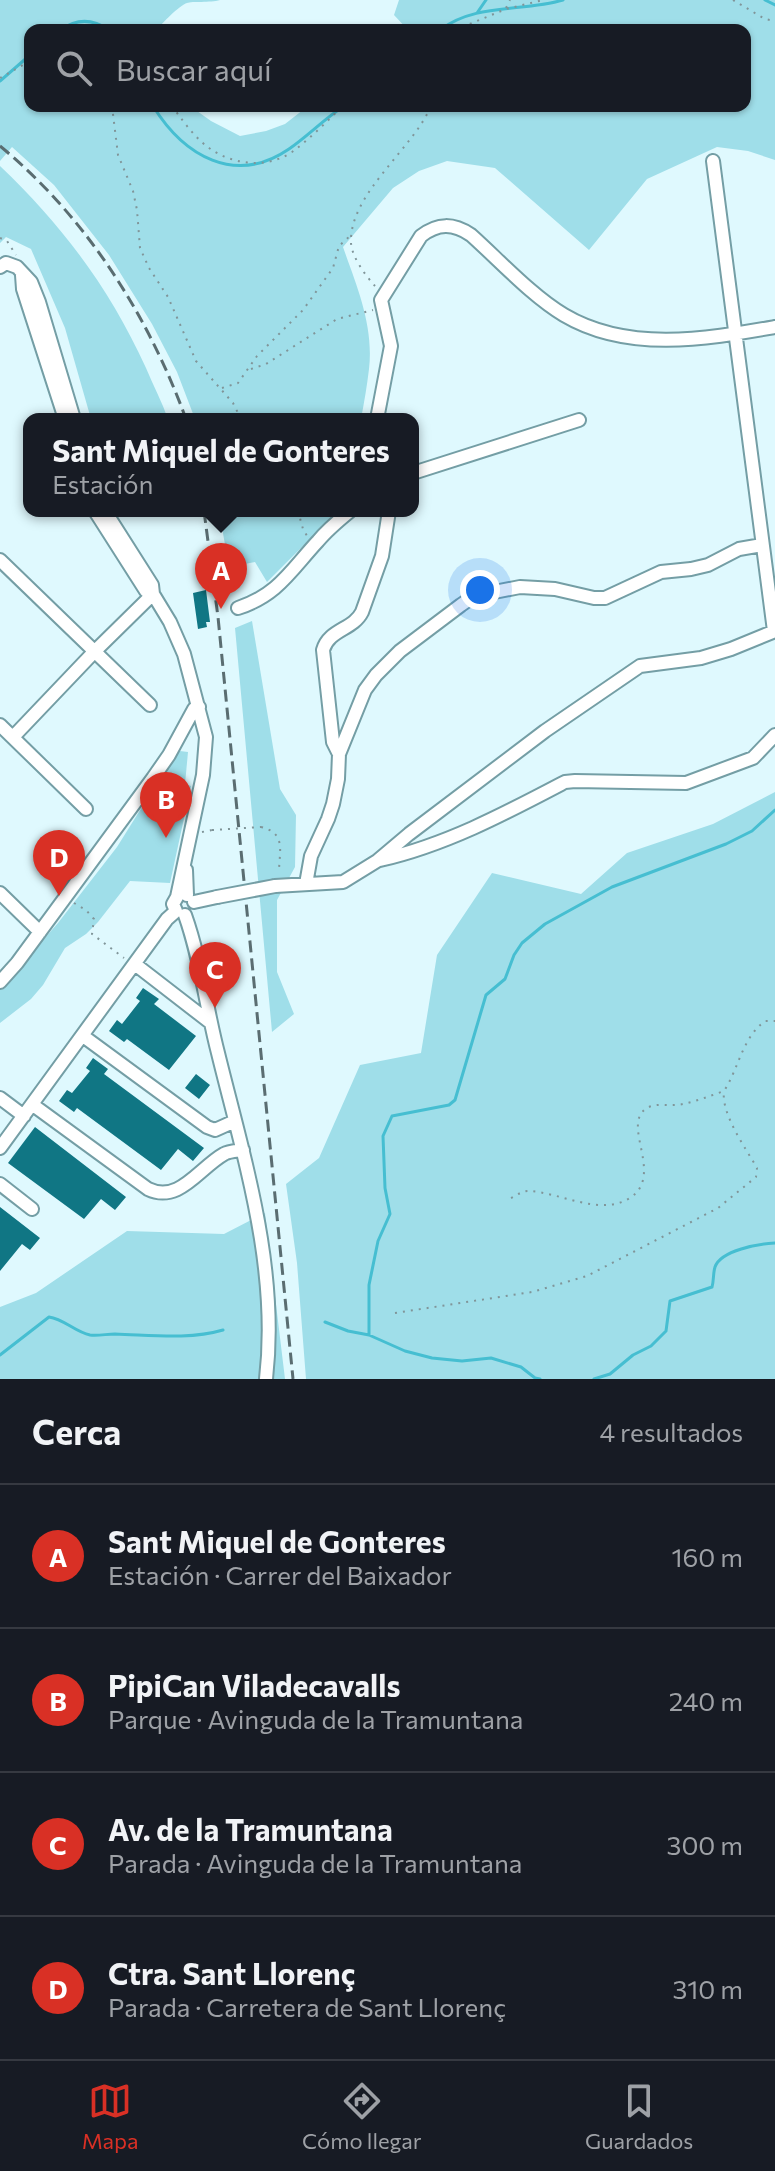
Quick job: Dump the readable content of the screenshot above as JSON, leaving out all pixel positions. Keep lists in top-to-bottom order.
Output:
{
  "page": {
    "search": "Buscar aquí",
    "popup": ["Sant Miquel de Gonteres", "Estación"],
    "pins": [
      "A",
      "B",
      "D",
      "C"
    ],
    "heading": ["Cerca", "4 resultados"],
    "list": [
      {
        "mark": "A",
        "name": "Sant Miquel de Gonteres",
        "note": "Estación · Carrer del Baixador",
        "value": "160 m"
      },
      {
        "mark": "B",
        "name": "PipiCan Viladecavalls",
        "note": "Parque · Avinguda de la Tramuntana",
        "value": "240 m"
      },
      {
        "mark": "C",
        "name": "Av. de la Tramuntana",
        "note": "Parada · Avinguda de la Tramuntana",
        "value": "300 m"
      },
      {
        "mark": "D",
        "name": "Ctra. Sant Llorenç",
        "note": "Parada · Carretera de Sant Llorenç",
        "value": "310 m"
      }
    ],
    "nav": ["Mapa", "Cómo llegar", "Guardados"]
  }
}
